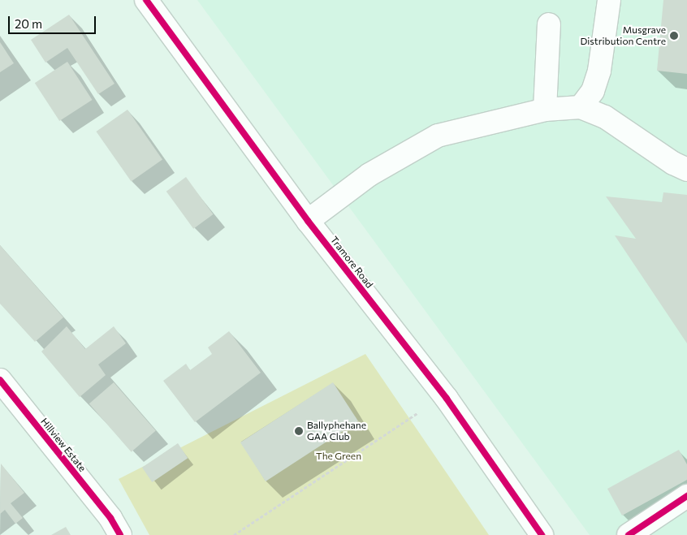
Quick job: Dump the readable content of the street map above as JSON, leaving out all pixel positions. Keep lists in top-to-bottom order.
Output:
{
  "streets": {
    "street": ["Tramore Road", "Hillview Estate"]
  },
  "parks": ["The Green"],
  "places": ["Musgrave Distribution Centre", "Ballyphehane GAA Club"],
  "scale_bar": "20 m"
}
